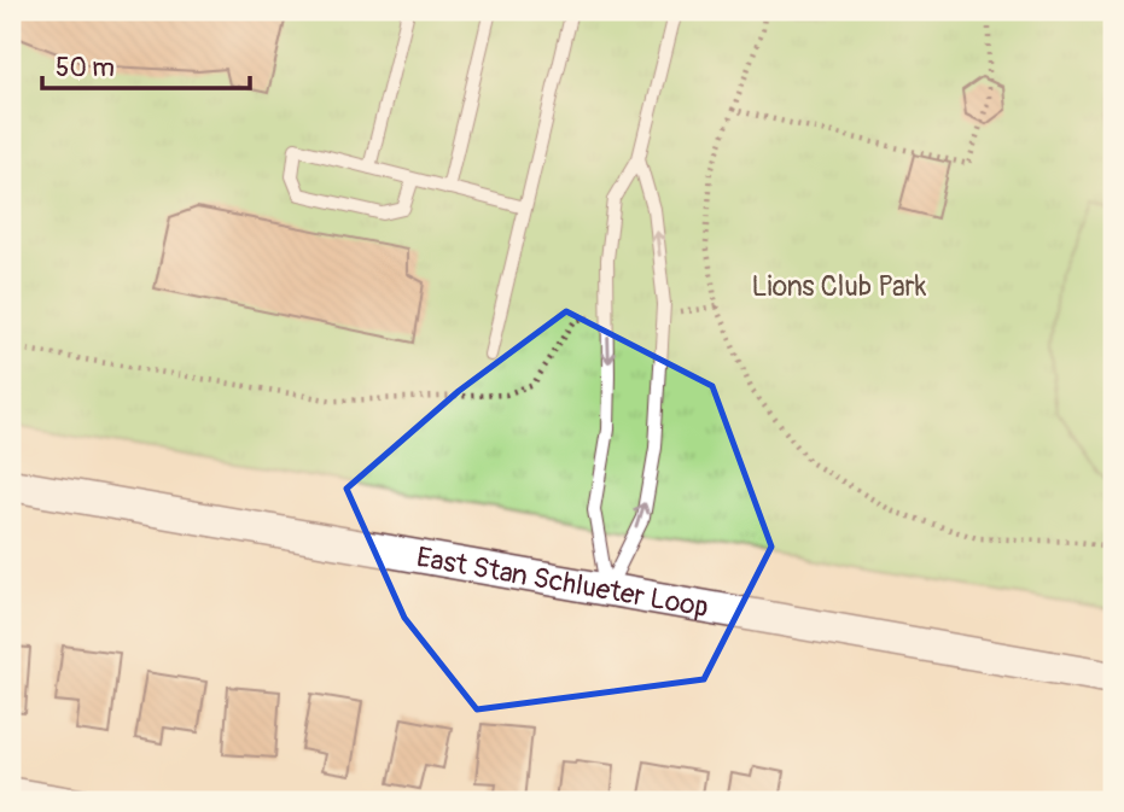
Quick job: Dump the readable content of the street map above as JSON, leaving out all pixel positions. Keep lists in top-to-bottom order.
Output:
{
  "streets": {
    "main road": ["East Stan Schlueter Loop"]
  },
  "parks": ["Lions Club Park"],
  "scale_bar": "50 m"
}
